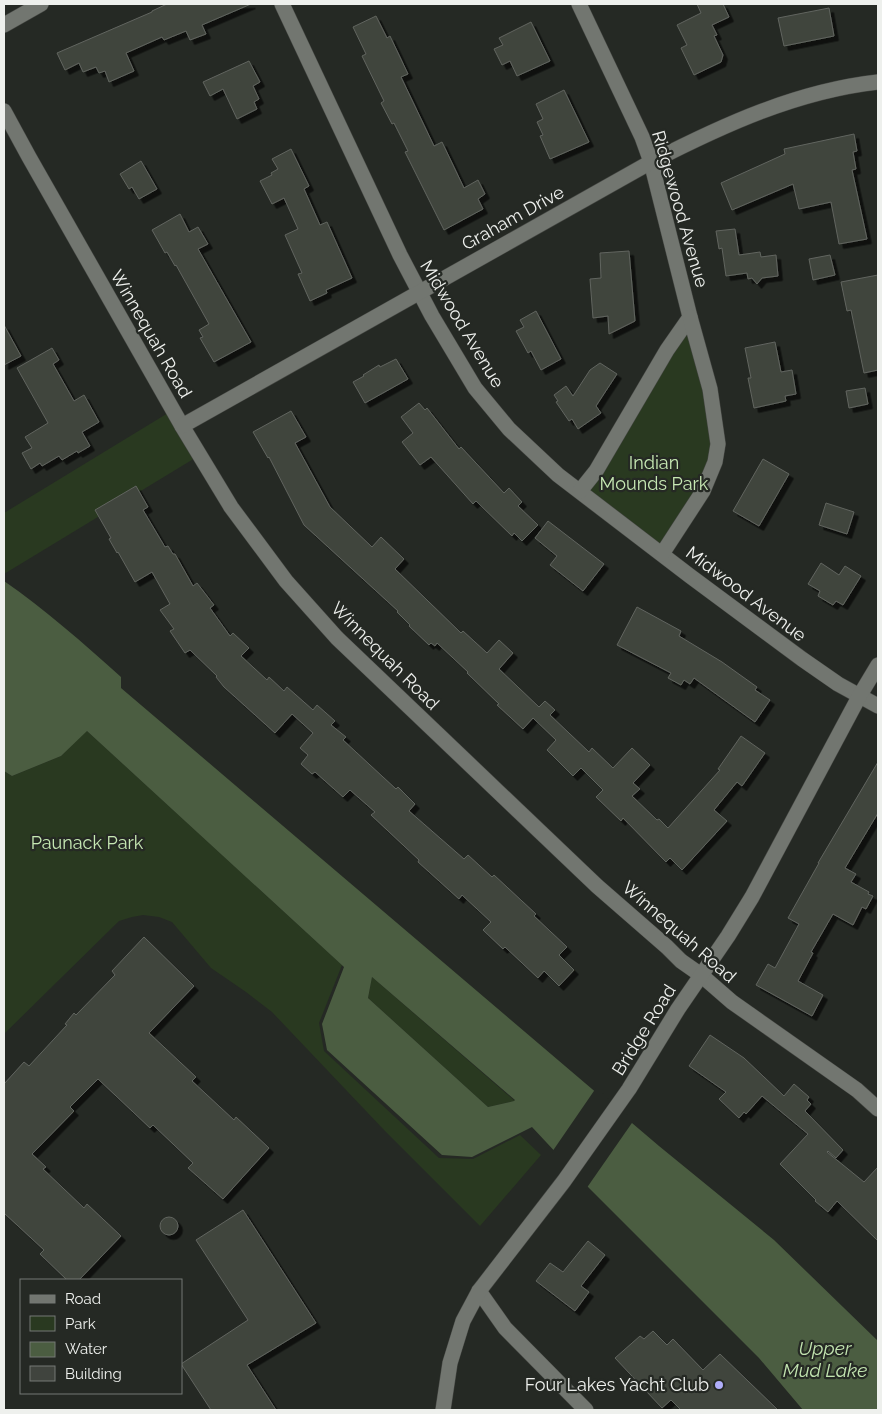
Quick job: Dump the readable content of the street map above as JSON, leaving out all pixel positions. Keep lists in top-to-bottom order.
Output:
{
  "streets": {
    "street": [
      "Ridgewood Avenue",
      "Graham Drive",
      "Midwood Avenue",
      "Winnequah Road",
      "Bridge Road"
    ]
  },
  "crossings": [
    ["Ridgewood Avenue", "Graham Drive"],
    ["Ridgewood Avenue", "Midwood Avenue"],
    ["Graham Drive", "Midwood Avenue"],
    ["Graham Drive", "Winnequah Road"],
    ["Midwood Avenue", "Bridge Road"],
    ["Winnequah Road", "Bridge Road"]
  ],
  "water": ["Upper Mud Lake"],
  "parks": ["Indian Mounds Park", "Paunack Park"],
  "places": ["Four Lakes Yacht Club"],
  "legend": [
    "Road",
    "Park",
    "Water",
    "Building"
  ]
}
